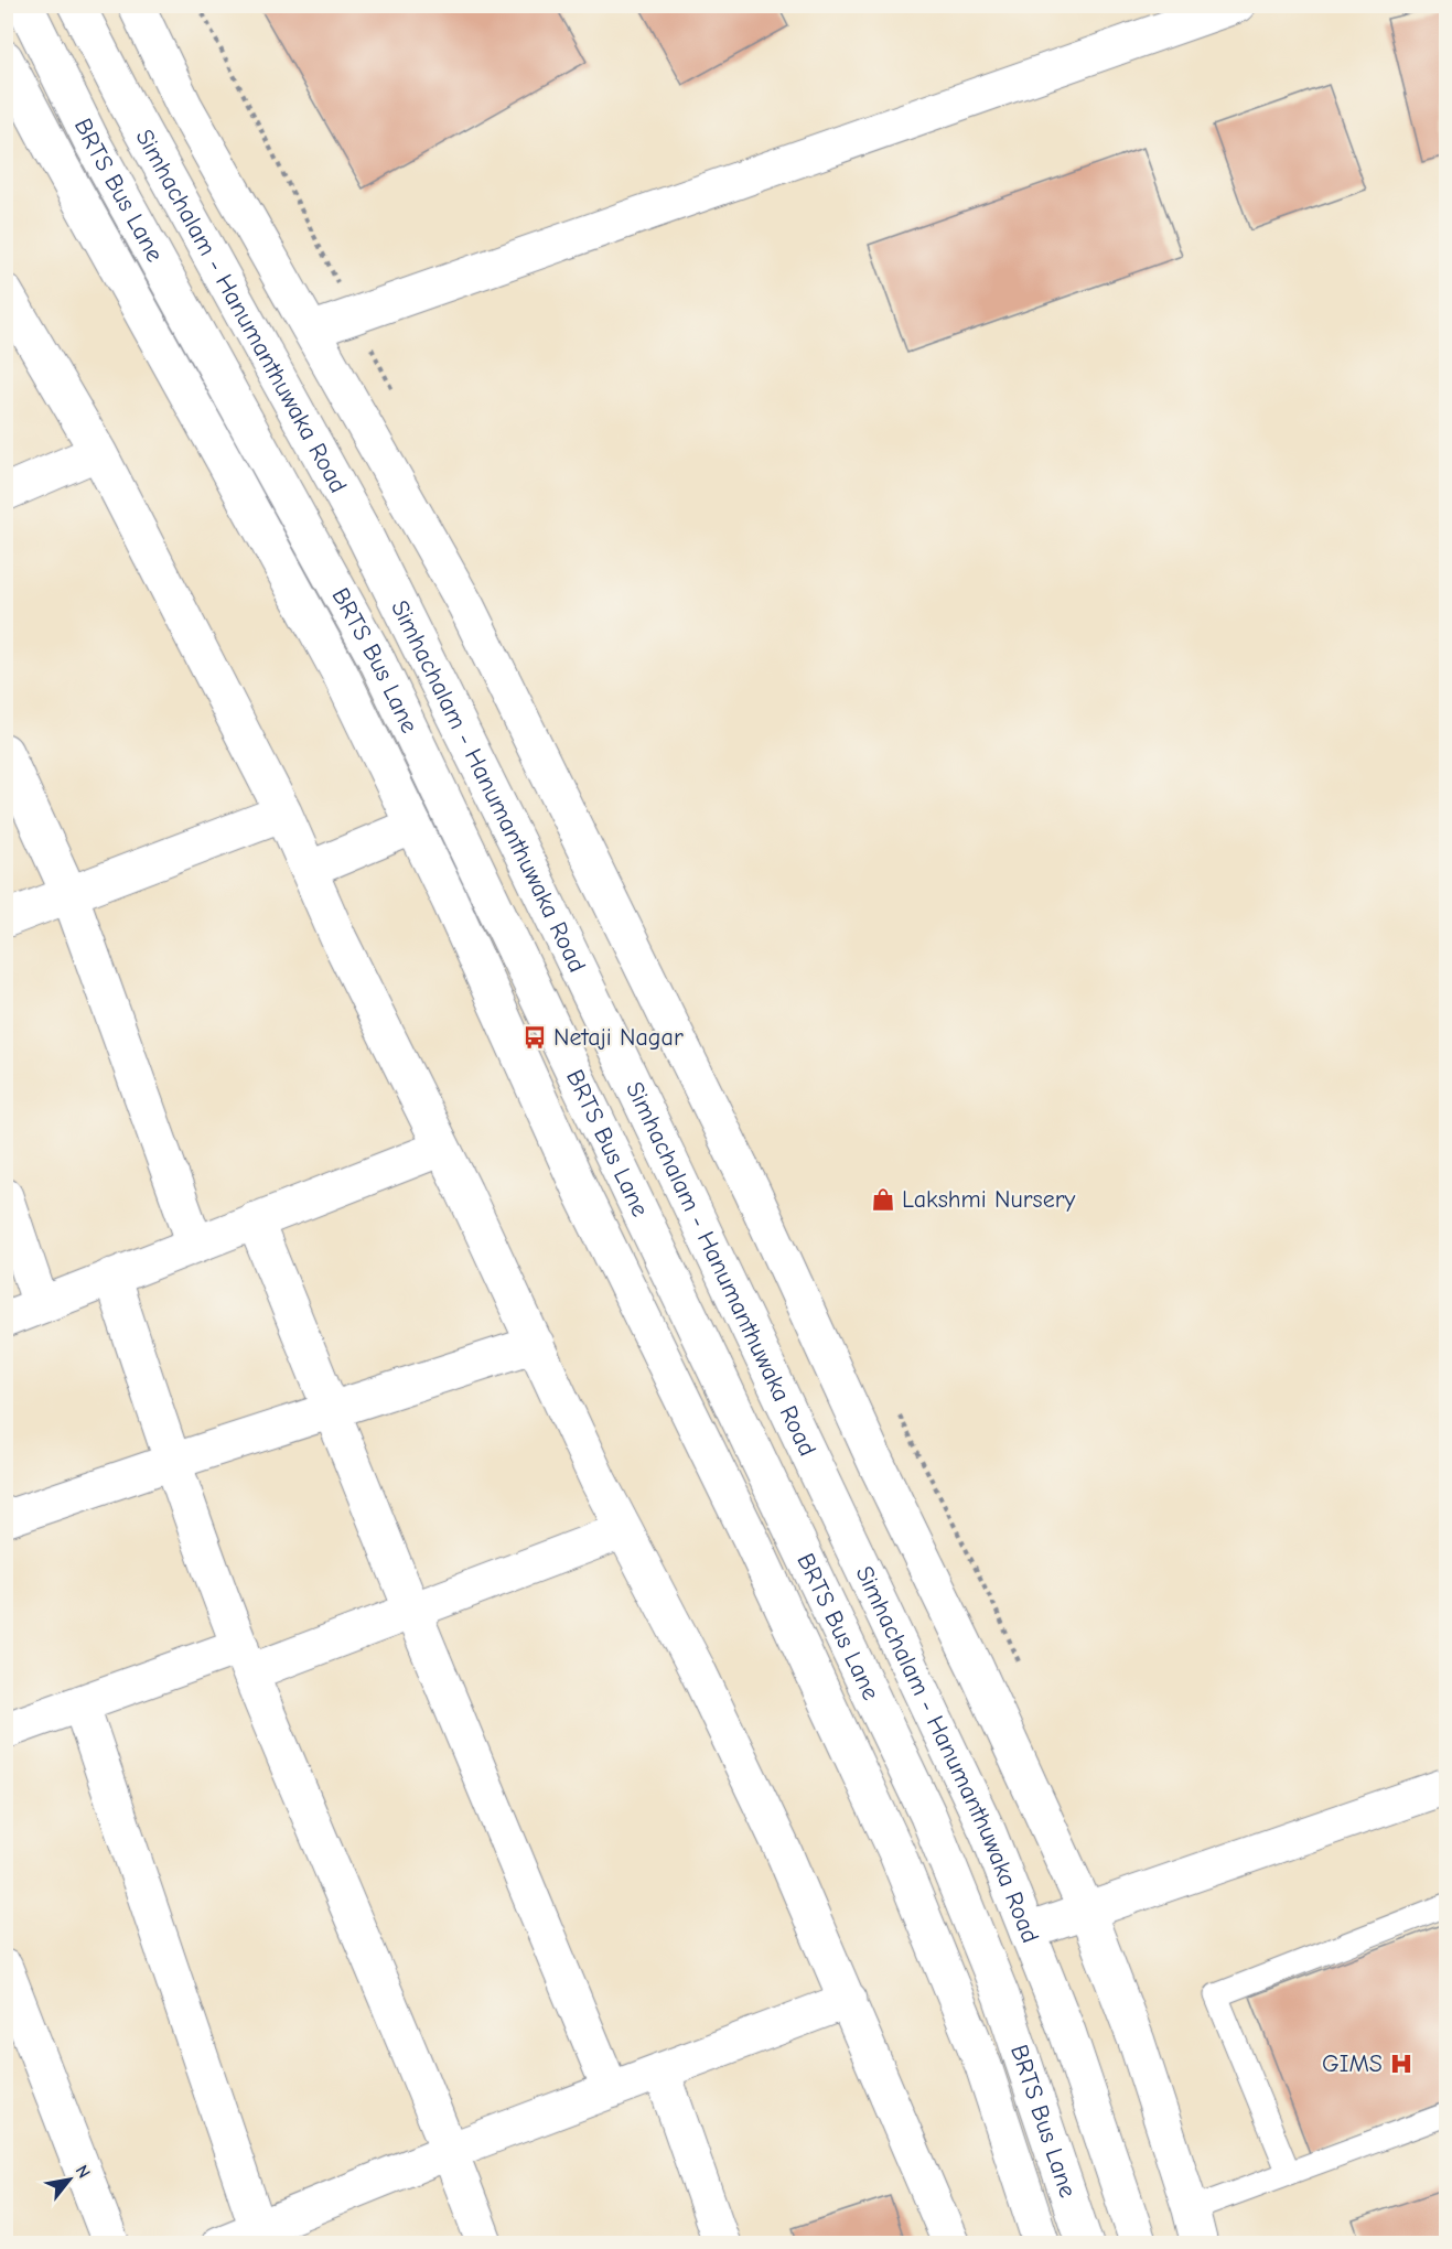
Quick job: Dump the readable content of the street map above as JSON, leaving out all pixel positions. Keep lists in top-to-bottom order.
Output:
{
  "streets": {
    "street": ["BRTS Bus Lane", "Simhachalam - Hanumanthuwaka Road"]
  },
  "places": {
    "bus stop": ["Netaji Nagar"],
    "shop": ["Lakshmi Nursery"],
    "hospital": ["GIMS"]
  },
  "north": "top right"
}
